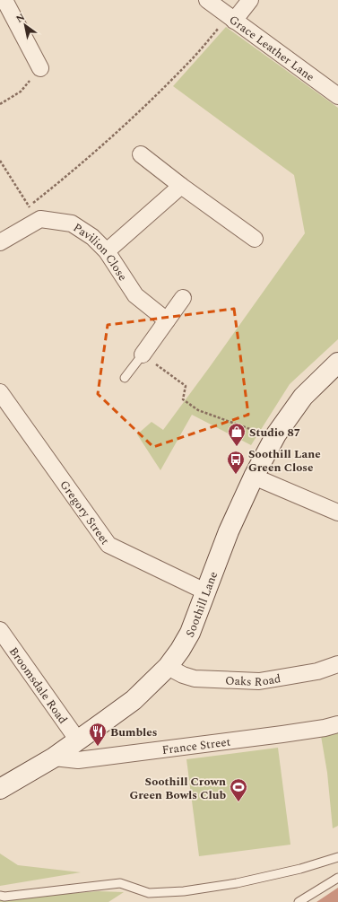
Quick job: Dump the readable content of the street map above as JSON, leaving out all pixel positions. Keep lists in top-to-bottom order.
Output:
{
  "streets": {
    "main road": ["Soothill Lane"],
    "street": [
      "Grace Leather Lane",
      "Pavilion Close",
      "Gregory Street",
      "Oaks Road",
      "Broomsdale Road",
      "France Street"
    ]
  },
  "crossings": [
    ["Gregory Street", "Soothill Lane"],
    ["Soothill Lane", "Oaks Road"],
    ["Soothill Lane", "Broomsdale Road"],
    ["Soothill Lane", "France Street"]
  ],
  "places": {
    "shop": ["Studio 87"],
    "bus stop": ["Soothill Lane Green Close"],
    "restaurant": ["Bumbles"],
    "sports": ["Soothill Crown Green Bowls Club"]
  },
  "north": "top left"
}
